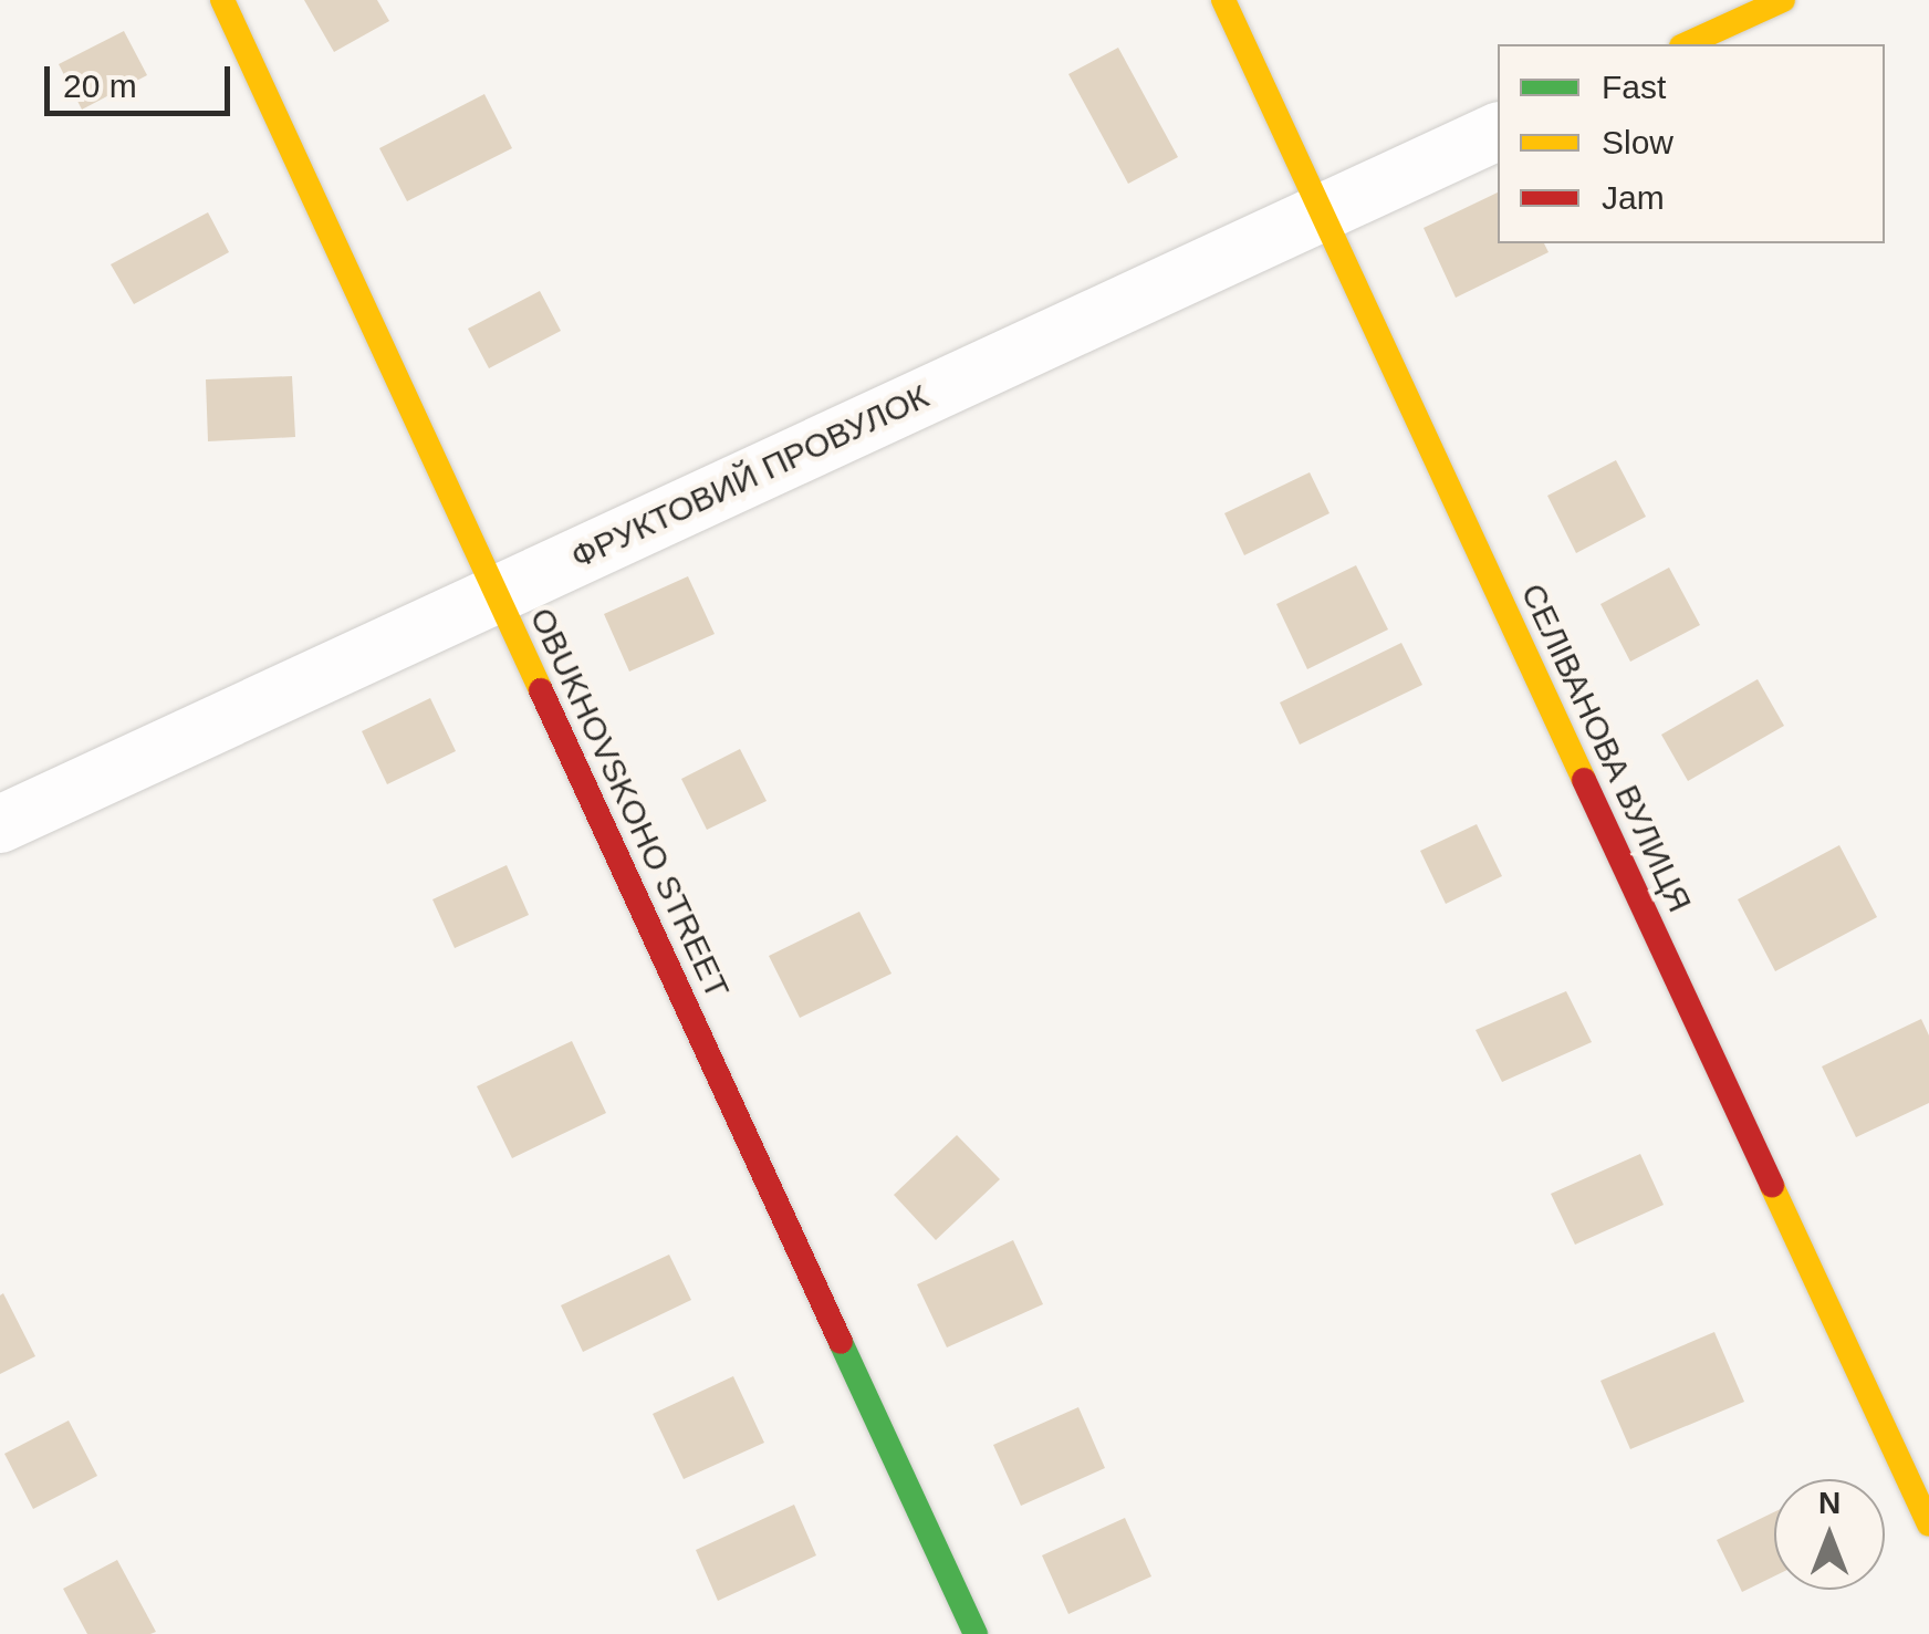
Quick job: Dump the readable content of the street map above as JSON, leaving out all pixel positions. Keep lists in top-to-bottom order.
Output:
{
  "streets": {
    "street": ["ФРУКТОВИЙ ПРОВУЛОК", "СЕЛІВАНОВА ВУЛИЦЯ", "OBUKHOVSKOHO STREET"]
  },
  "crossings": [
    ["ФРУКТОВИЙ ПРОВУЛОК", "СЕЛІВАНОВА ВУЛИЦЯ"],
    ["ФРУКТОВИЙ ПРОВУЛОК", "OBUKHOVSKOHO STREET"]
  ],
  "legend": ["Fast", "Slow", "Jam"],
  "scale_bar": "20 m",
  "north": "top"
}
